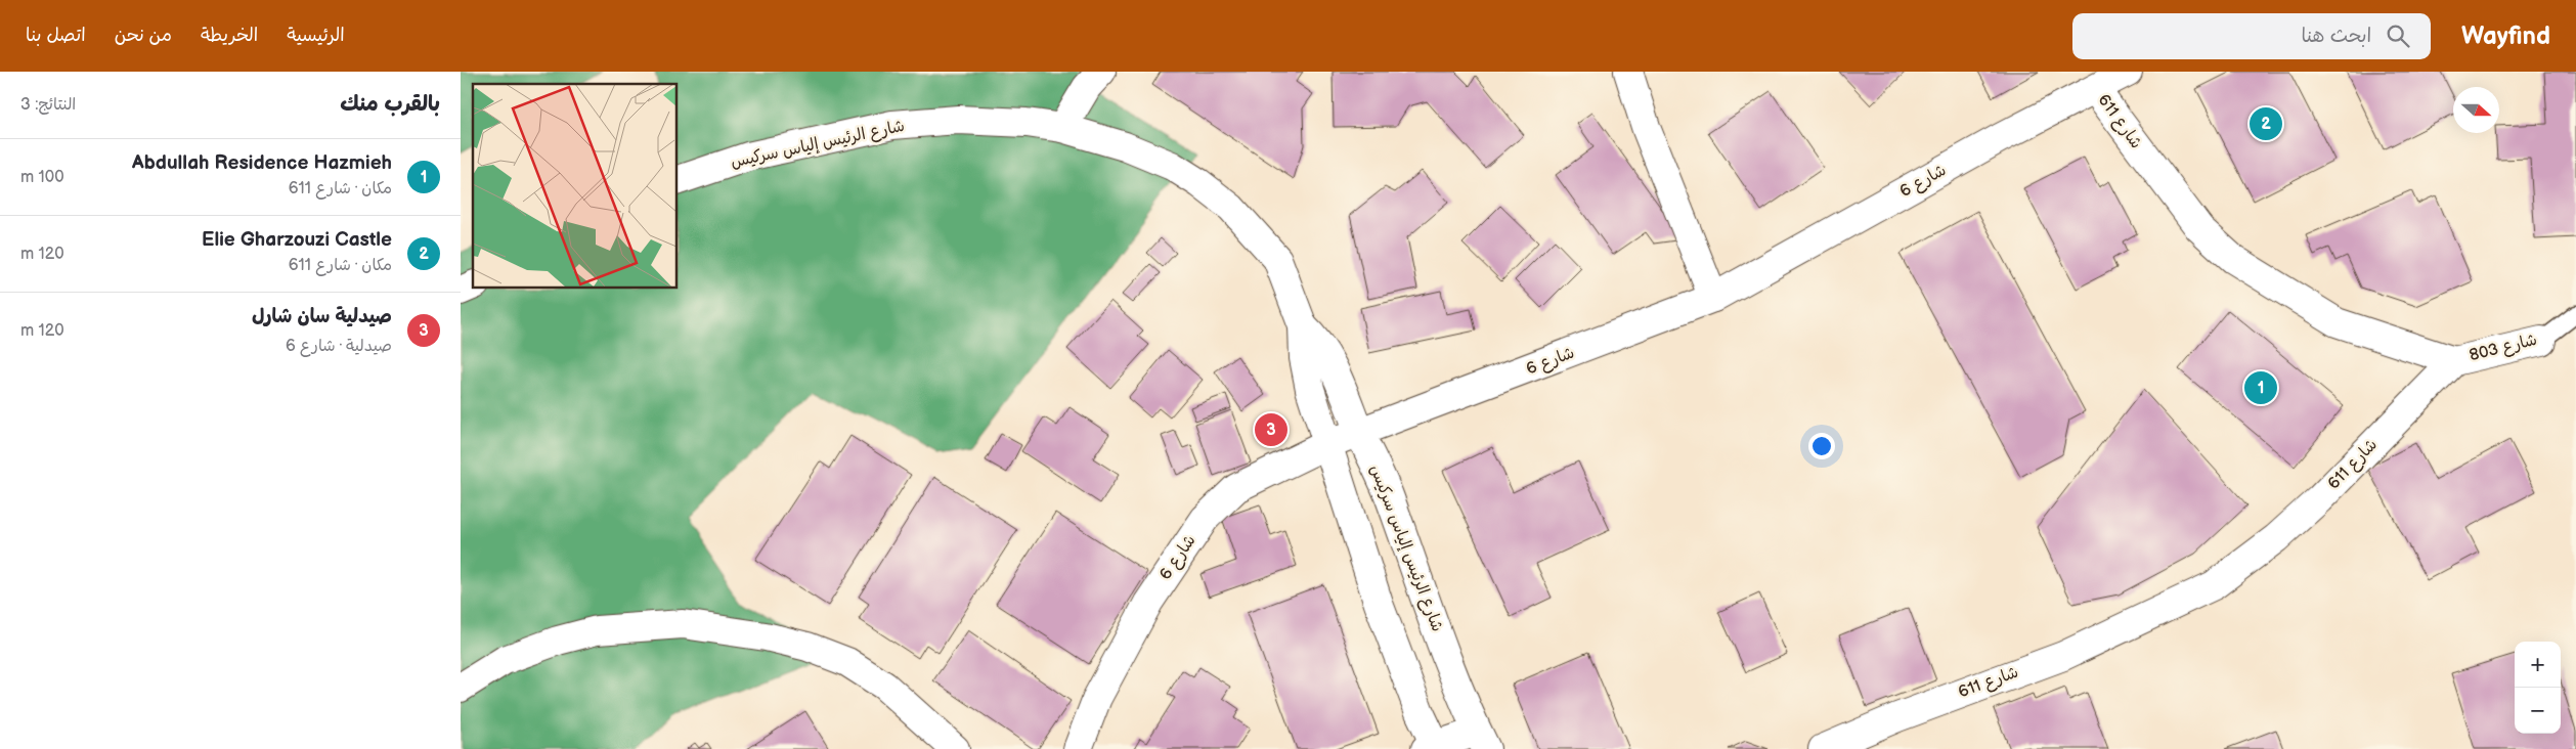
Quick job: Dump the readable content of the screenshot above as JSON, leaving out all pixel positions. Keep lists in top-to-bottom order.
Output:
{
  "streets": {
    "street": [
      "شارع 611",
      "شارع الرئيس إلياس سركيس",
      "شارع 6",
      "شارع 803"
    ]
  },
  "crossings": [
    ["شارع 611", "شارع 6"],
    ["شارع 611", "شارع 803"],
    ["شارع الرئيس إلياس سركيس", "شارع 6"]
  ],
  "north": "right",
  "page": {
    "header": "Wayfind",
    "search": "ابحث هنا",
    "nav": [
      "الرئيسية",
      "الخريطة",
      "من نحن",
      "اتصل بنا"
    ],
    "heading": ["بالقرب منك", "النتائج: 3"],
    "pins": ["2", "1", "3"],
    "list": [
      {
        "mark": "1",
        "name": "Abdullah Residence Hazmieh",
        "note": "مكان · شارع 611",
        "value": "100 m"
      },
      {
        "mark": "2",
        "name": "Elie Gharzouzi Castle",
        "note": "مكان · شارع 611",
        "value": "120 m"
      },
      {
        "mark": "3",
        "name": "صيدلية سان شارل",
        "note": "صيدلية · شارع 6",
        "value": "120 m"
      }
    ],
    "map_buttons": ["+", "−"]
  }
}
